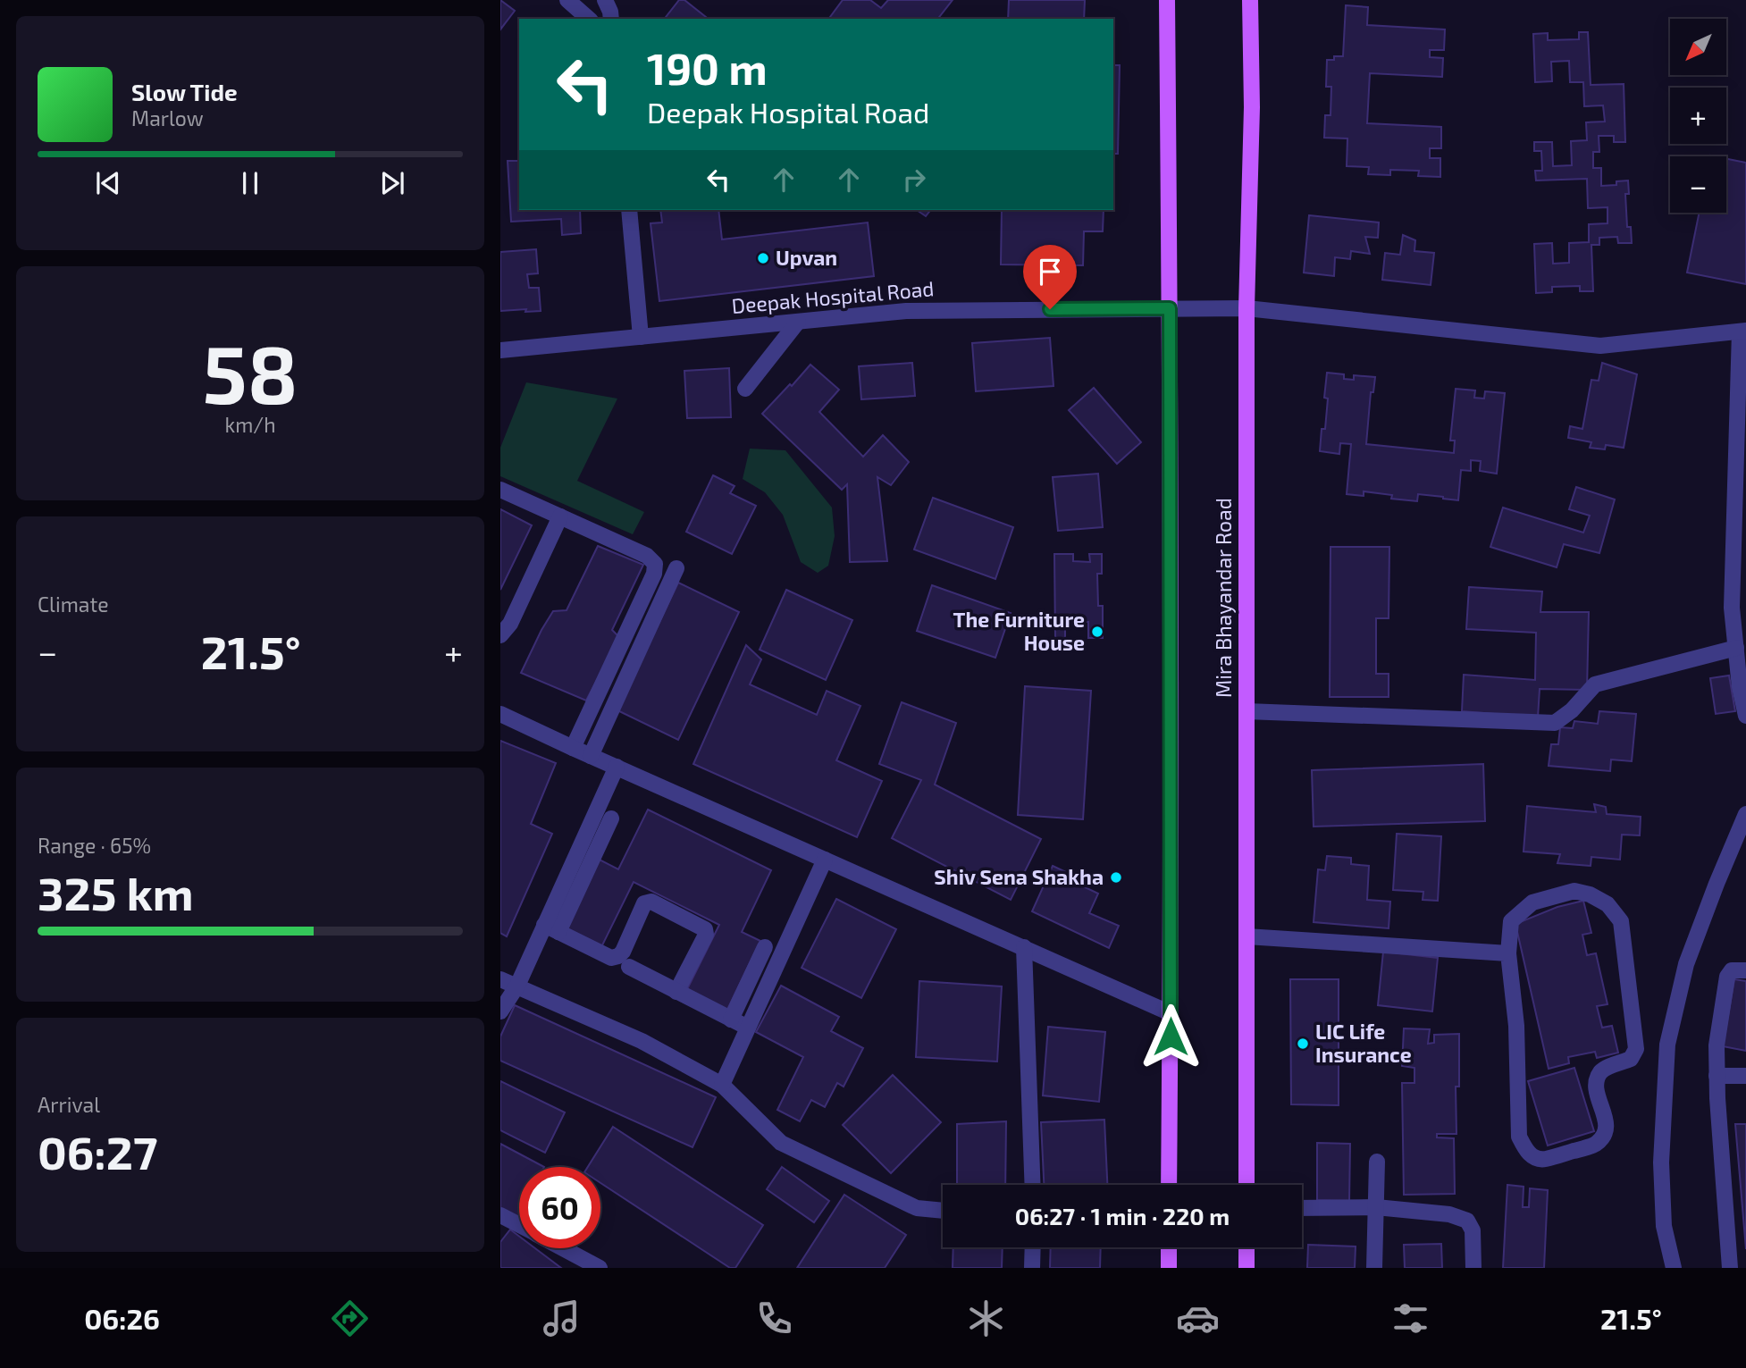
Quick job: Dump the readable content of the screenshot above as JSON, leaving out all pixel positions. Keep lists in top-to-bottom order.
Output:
{
  "streets": {
    "main road": ["Mira Bhayandar Road"],
    "street": ["Deepak Hospital Road"]
  },
  "crossings": [
    ["Deepak Hospital Road", "Mira Bhayandar Road"]
  ],
  "places": [
    "Upvan",
    "The Furniture House",
    "Shiv Sena Shakha",
    "LIC Life Insurance"
  ],
  "north": "bottom left",
  "page": {
    "map_buttons": ["+", "−"],
    "turn": ["190 m", "Deepak Hospital Road"],
    "song": ["Slow Tide", "Marlow"],
    "tile": [
      ["58", "km/h"],
      "Climate",
      ["Range · 65%", "325 km"],
      ["Arrival", "06:27"]
    ],
    "heat": ["−", "21.5°", "+"],
    "limit": "60",
    "trip": "06:27 · 1 min · 220 m",
    "tabs": ["06:26", "21.5°"]
  }
}
